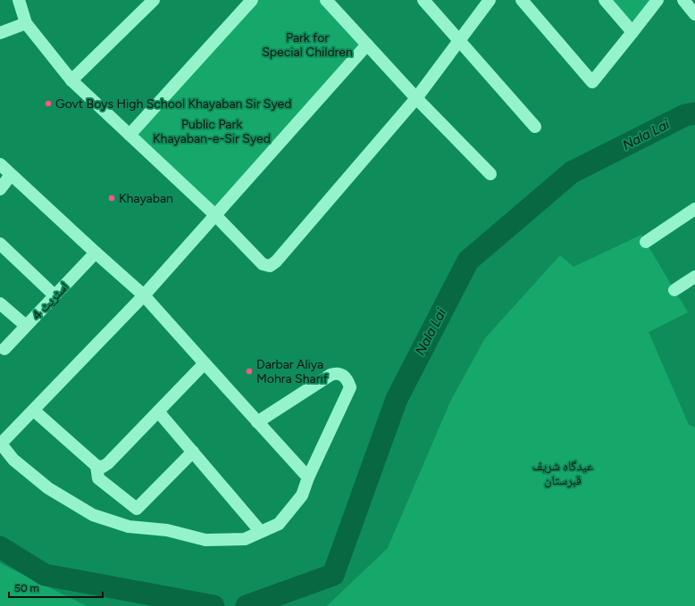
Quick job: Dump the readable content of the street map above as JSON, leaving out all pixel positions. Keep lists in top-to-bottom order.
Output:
{
  "streets": {
    "street": ["اسٹریٹ 4"]
  },
  "water": ["Nala Lai"],
  "parks": ["Park for Special Children", "Public Park Khayaban-e-Sir Syed", "عیدگاہ شریف قبرستان"],
  "places": ["Govt Boys High School Khayaban Sir Syed", "Khayaban", "Darbar Aliya Mohra Sharif"],
  "scale_bar": "50 m"
}
